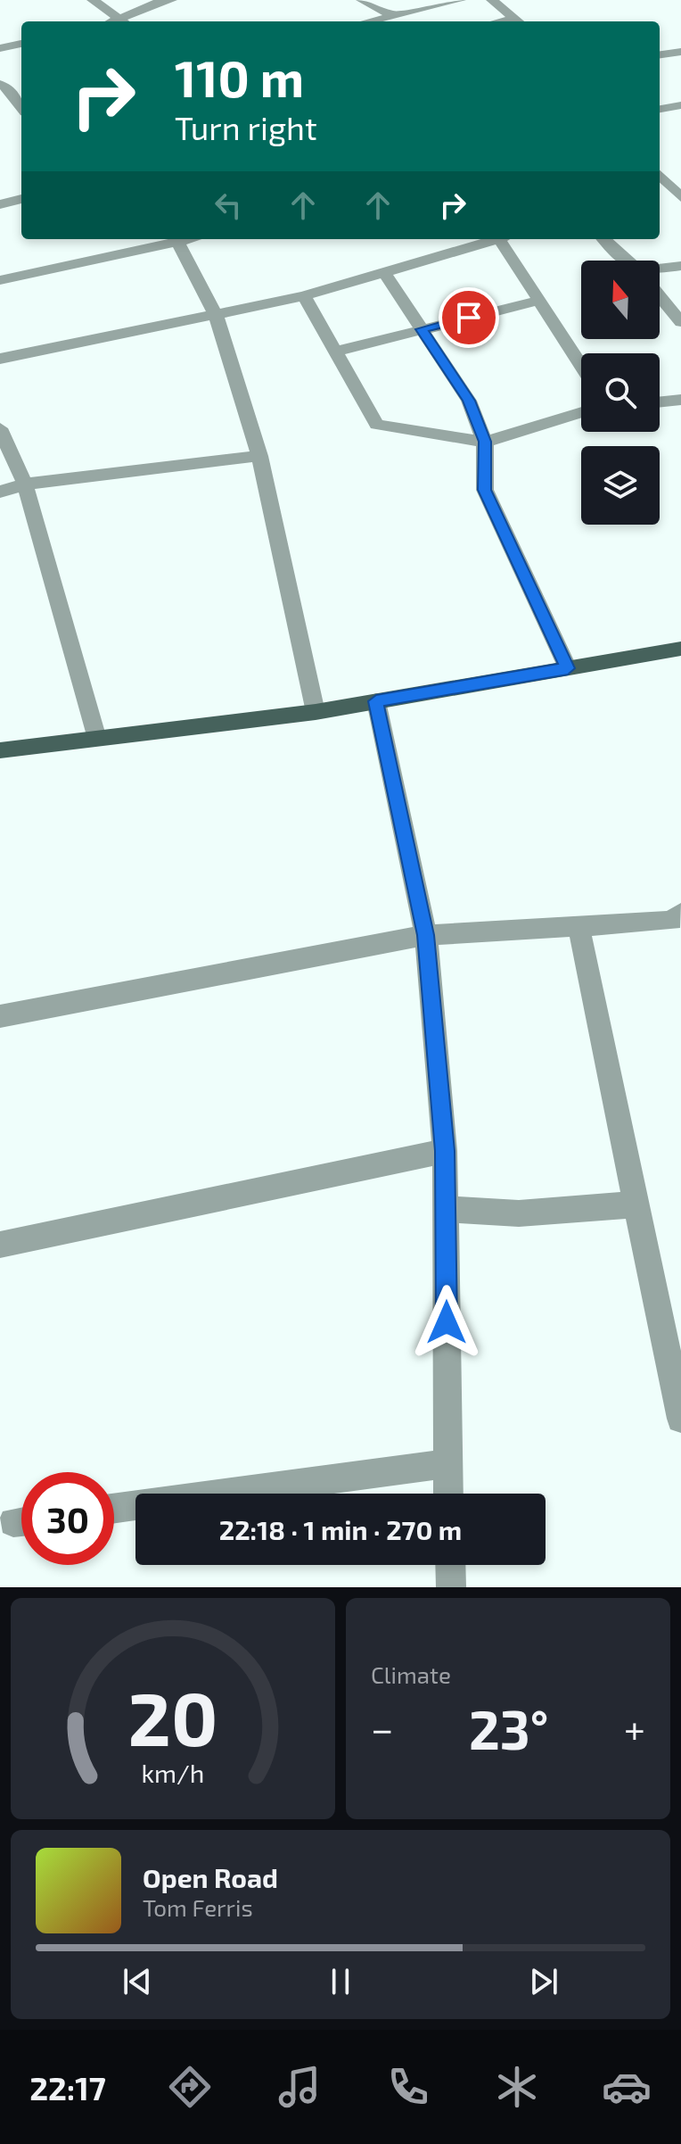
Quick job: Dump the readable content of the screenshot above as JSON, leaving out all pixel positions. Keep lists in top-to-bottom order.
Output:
{
  "north": "top",
  "page": {
    "turn": ["110 m", "Turn right"],
    "limit": "30",
    "trip": "22:18 · 1 min · 270 m",
    "tile": "Climate",
    "heat": ["−", "23°", "+"],
    "song": ["Open Road", "Tom Ferris"],
    "tabs": "22:17",
    "gauge": ["20", "km/h"]
  }
}
